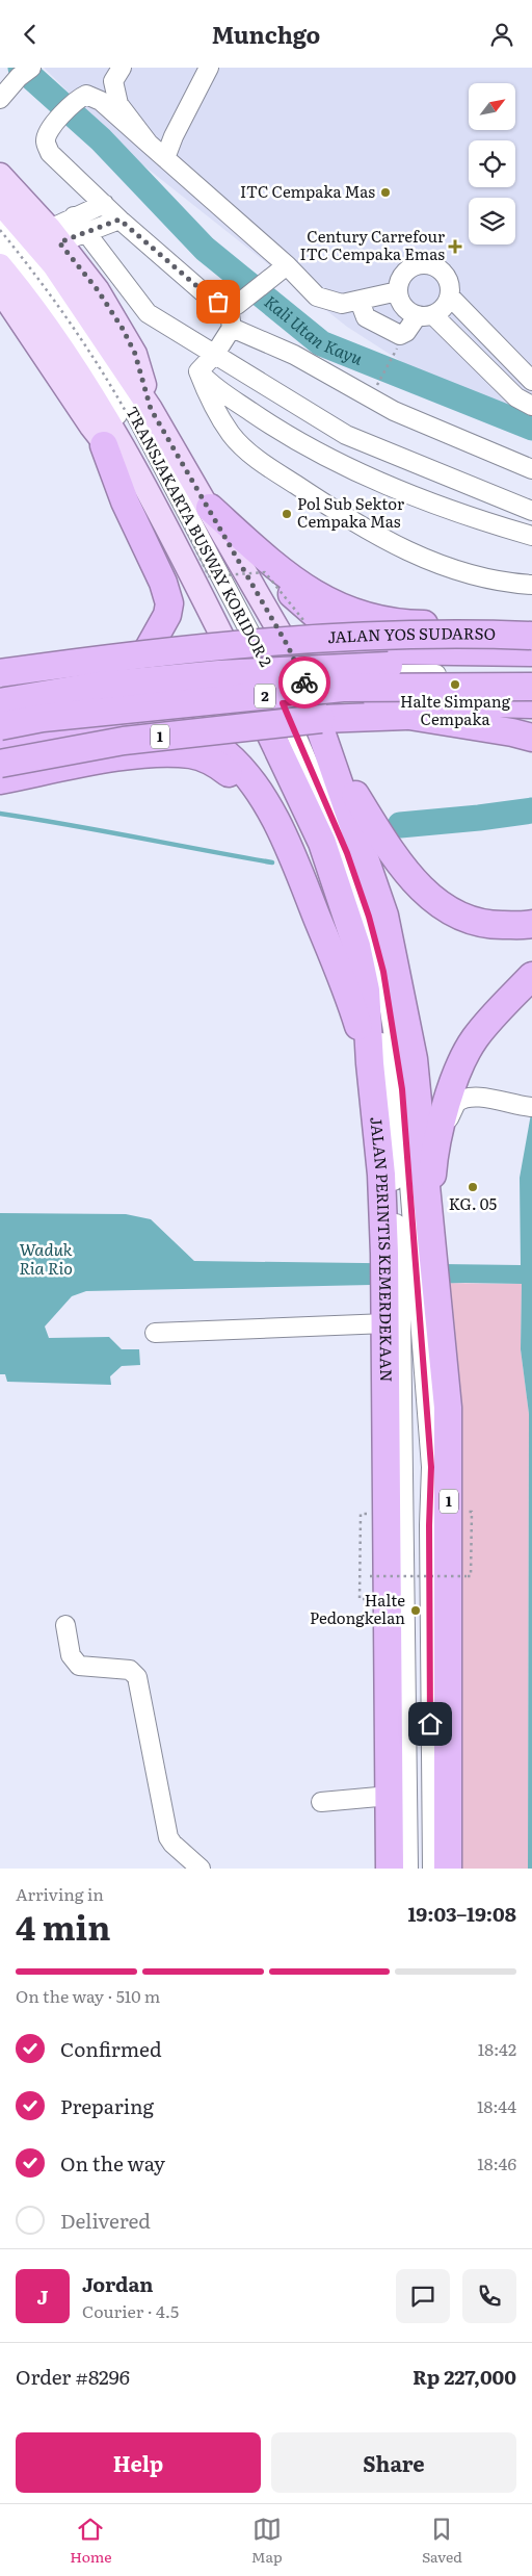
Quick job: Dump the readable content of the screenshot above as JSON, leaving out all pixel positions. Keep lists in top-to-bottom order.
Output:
{
  "streets": {
    "highway": [
      "JALAN YOS SUDARSO",
      "2",
      "1",
      "JALAN PERINTIS KEMERDEKAAN"
    ],
    "street": ["TRANSJAKARTA BUSWAY KORIDOR 2"]
  },
  "crossings": [
    ["TRANSJAKARTA BUSWAY KORIDOR 2", "1"],
    ["TRANSJAKARTA BUSWAY KORIDOR 2", "JALAN PERINTIS KEMERDEKAAN"],
    ["JALAN YOS SUDARSO", "1"],
    ["1", "JALAN PERINTIS KEMERDEKAAN"]
  ],
  "water": ["Kali Utan Kayu", "Waduk Ria Rio"],
  "places": {
    "other": [
      "ITC Cempaka Mas",
      "Pol Sub Sektor Cempaka Mas",
      "Halte Simpang Cempaka",
      "KG. 05",
      "Halte Pedongkelan"
    ],
    "health": ["Century Carrefour ITC Cempaka Emas"]
  },
  "north": "top right",
  "page": {
    "header": "Munchgo",
    "heading": ["4 min", "Arriving in", "19:03–19:08"],
    "panel": [
      "Jordan",
      "Courier · 4.5",
      "Order #8296",
      "Rp 227,000"
    ],
    "bar": "On the way · 510 m",
    "list": [
      ["Confirmed", "18:42"],
      ["Preparing", "18:44"],
      ["On the way", "18:46"],
      "Delivered"
    ],
    "round": "J",
    "buttons": ["Help", "Share"],
    "tabs": ["Home", "Map", "Saved"]
  }
}
